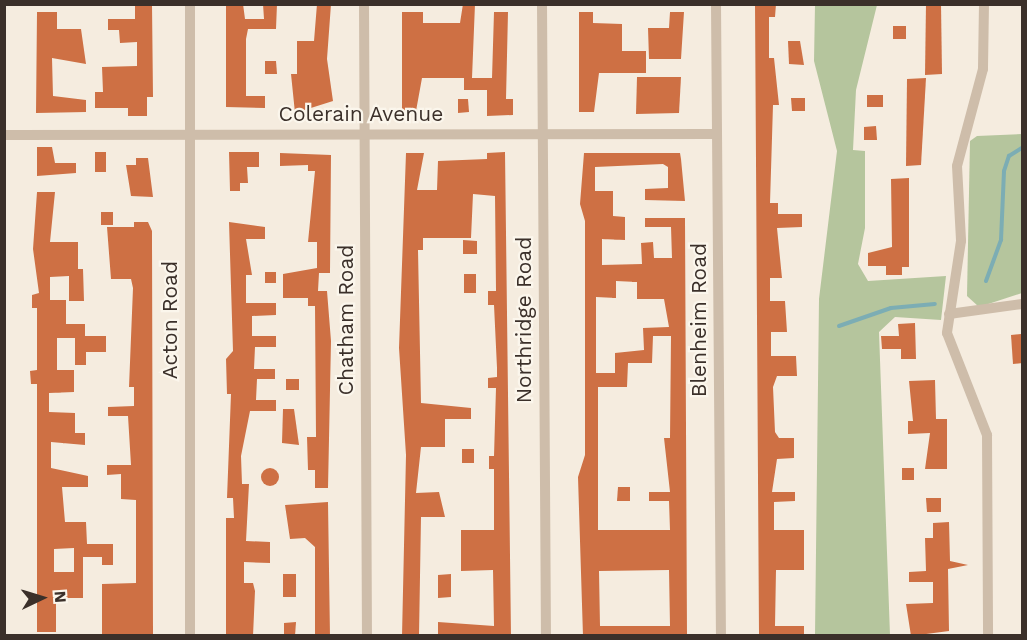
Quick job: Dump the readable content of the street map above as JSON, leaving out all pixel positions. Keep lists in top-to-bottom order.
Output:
{
  "streets": {
    "street": [
      "Colerain Avenue",
      "Acton Road",
      "Chatham Road",
      "Northridge Road",
      "Blenheim Road"
    ]
  },
  "crossings": [
    ["Colerain Avenue", "Acton Road"],
    ["Colerain Avenue", "Chatham Road"],
    ["Colerain Avenue", "Northridge Road"],
    ["Colerain Avenue", "Blenheim Road"]
  ],
  "north": "right"
}
